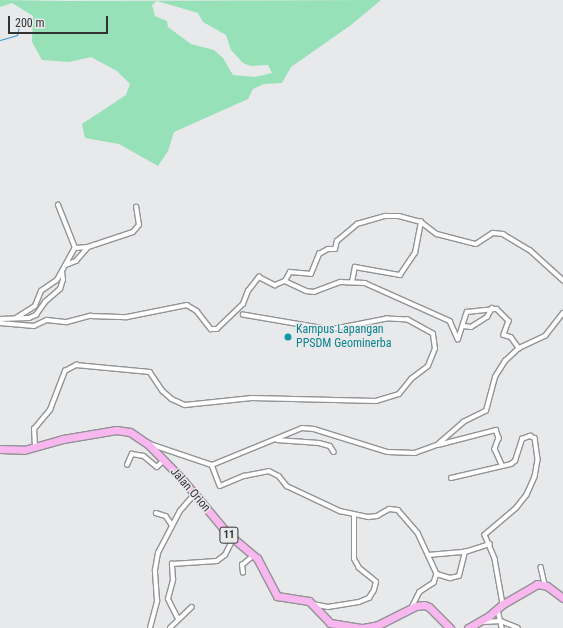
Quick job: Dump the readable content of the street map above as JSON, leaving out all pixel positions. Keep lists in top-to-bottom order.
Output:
{
  "streets": {
    "highway": ["Jalan Orion", "11"]
  },
  "places": ["Kampus Lapangan PPSDM Geominerba"],
  "scale_bar": "200 m"
}
